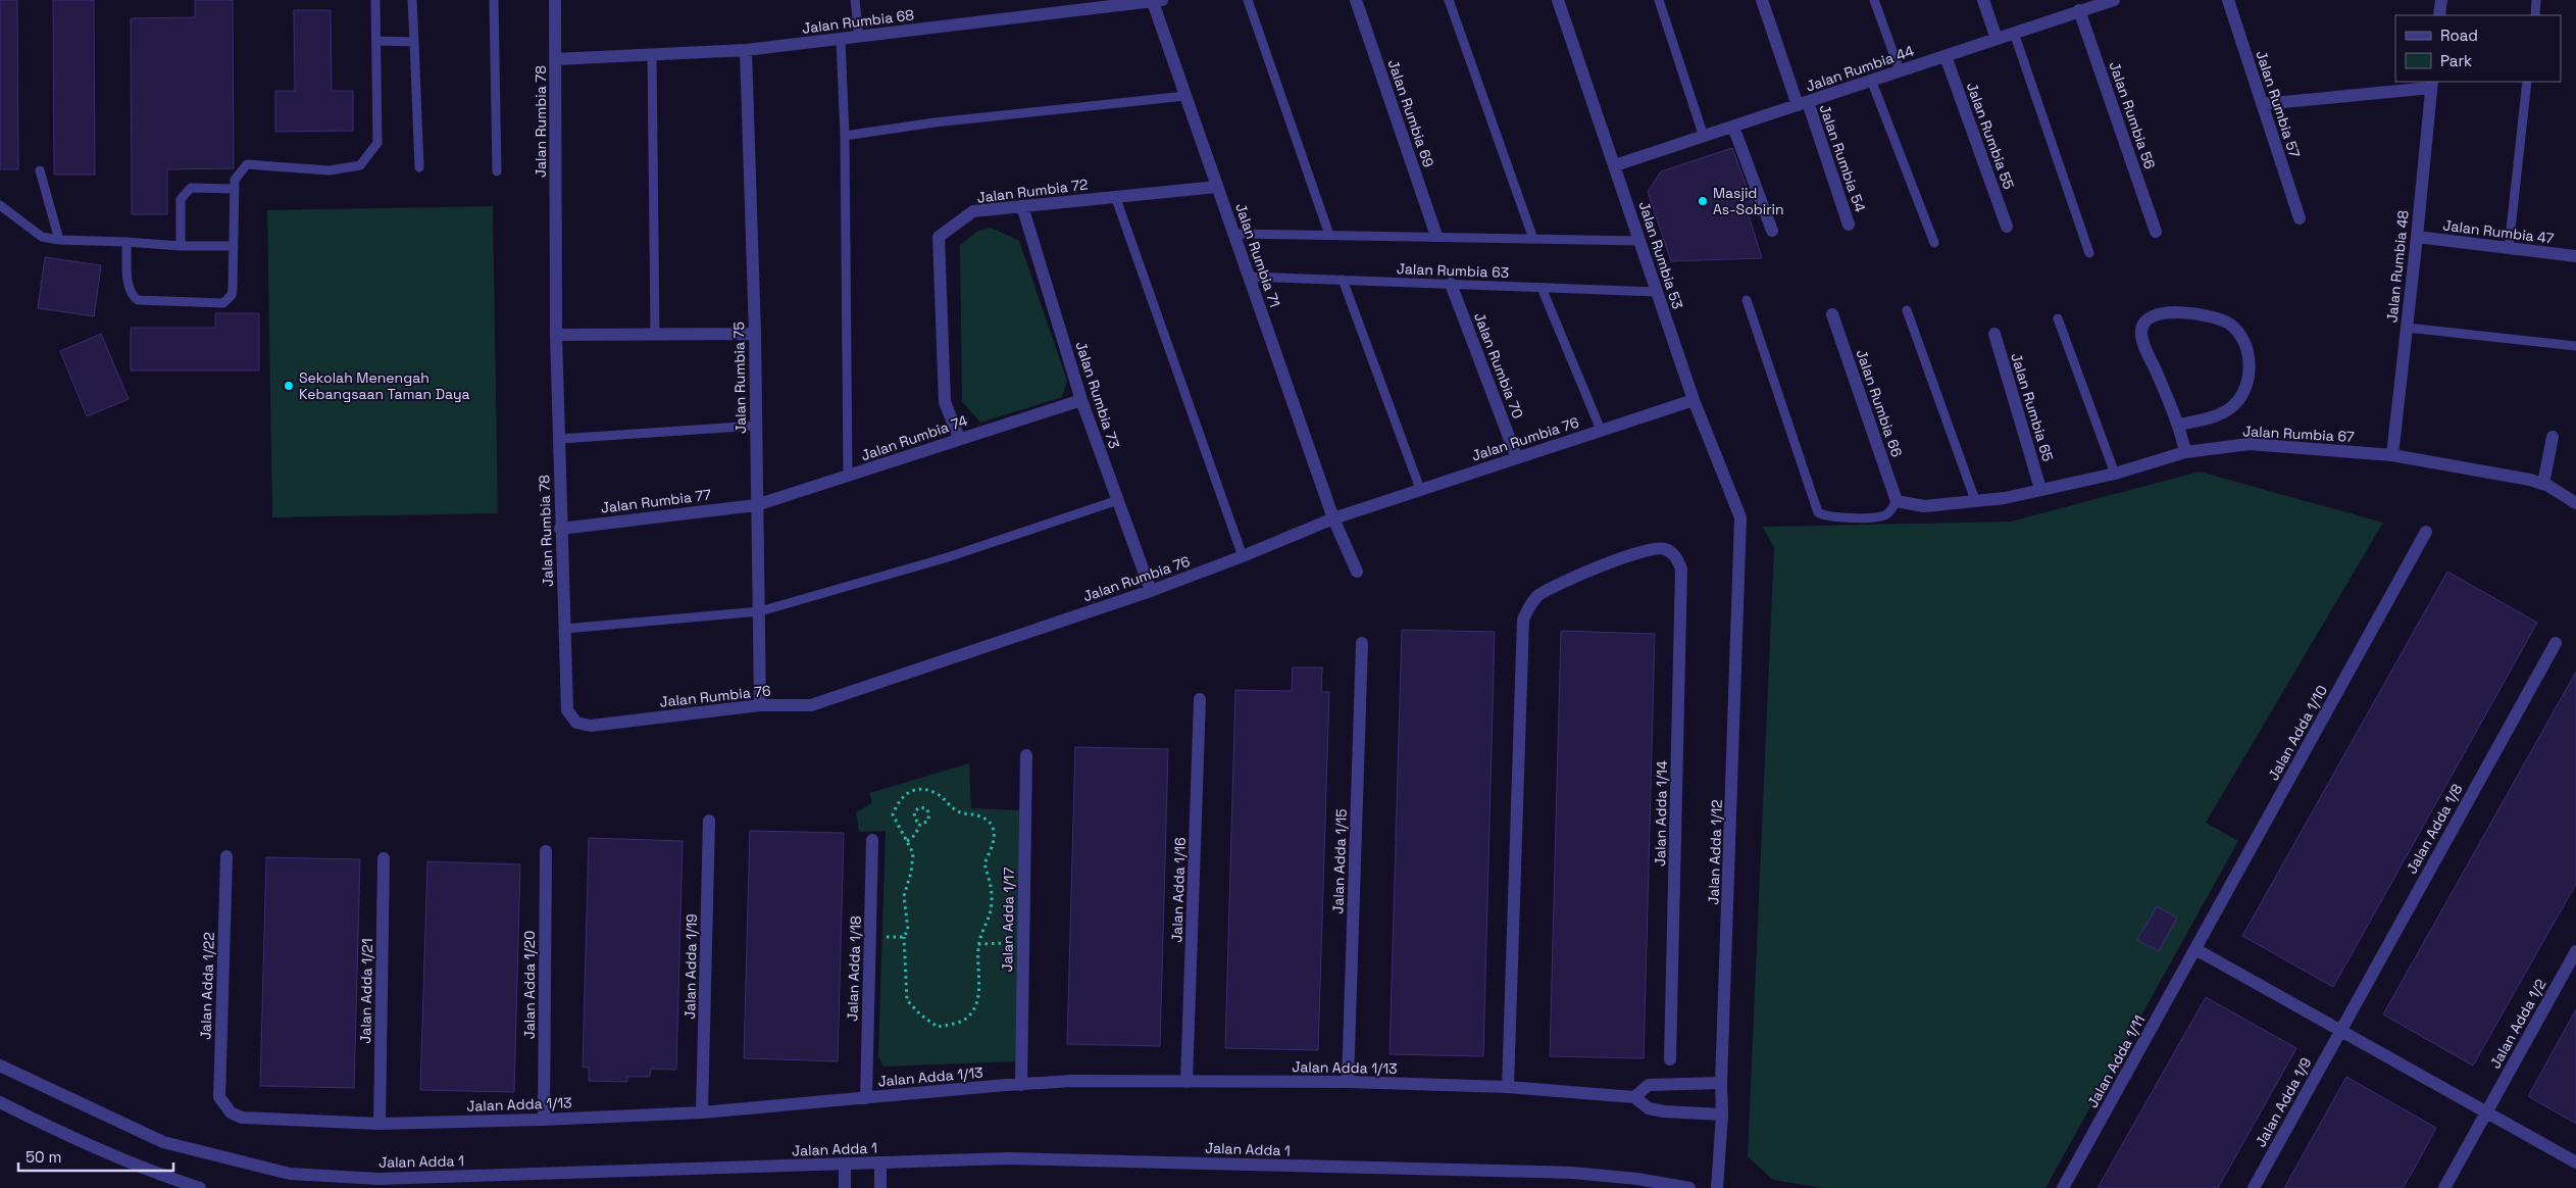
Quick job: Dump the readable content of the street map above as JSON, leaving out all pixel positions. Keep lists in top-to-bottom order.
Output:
{
  "streets": {
    "street": [
      "Jalan Rumbia 68",
      "Jalan Rumbia 44",
      "Jalan Rumbia 57",
      "Jalan Rumbia 69",
      "Jalan Rumbia 56",
      "Jalan Rumbia 78",
      "Jalan Rumbia 55",
      "Jalan Rumbia 54",
      "Jalan Rumbia 72",
      "Jalan Rumbia 47",
      "Jalan Rumbia 71",
      "Jalan Rumbia 53",
      "Jalan Rumbia 48",
      "Jalan Rumbia 70",
      "Jalan Rumbia 75",
      "Jalan Rumbia 73",
      "Jalan Rumbia 66",
      "Jalan Rumbia 65",
      "Jalan Rumbia 67",
      "Jalan Rumbia 74",
      "Jalan Rumbia 76",
      "Jalan Rumbia 77",
      "Jalan Adda 1/10",
      "Jalan Adda 1/14",
      "Jalan Adda 1/8",
      "Jalan Adda 1/12",
      "Jalan Adda 1/15",
      "Jalan Adda 1/16",
      "Jalan Adda 1/17",
      "Jalan Adda 1/19",
      "Jalan Adda 1/18",
      "Jalan Adda 1/20",
      "Jalan Adda 1/22",
      "Jalan Adda 1/21",
      "Jalan Adda 1/2",
      "Jalan Adda 1/11",
      "Jalan Adda 1/13",
      "Jalan Adda 1/9",
      "Jalan Adda 1"
    ],
    "lane": ["Jalan Rumbia 63"]
  },
  "crossings": [
    ["Jalan Rumbia 68", "Jalan Rumbia 78"],
    ["Jalan Rumbia 68", "Jalan Rumbia 71"],
    ["Jalan Rumbia 68", "Jalan Rumbia 75"],
    ["Jalan Rumbia 44", "Jalan Rumbia 56"],
    ["Jalan Rumbia 44", "Jalan Rumbia 55"],
    ["Jalan Rumbia 44", "Jalan Rumbia 54"],
    ["Jalan Rumbia 44", "Jalan Rumbia 53"],
    ["Jalan Rumbia 78", "Jalan Rumbia 76"],
    ["Jalan Rumbia 78", "Jalan Rumbia 77"],
    ["Jalan Rumbia 72", "Jalan Rumbia 71"],
    ["Jalan Rumbia 72", "Jalan Rumbia 73"],
    ["Jalan Rumbia 72", "Jalan Rumbia 74"],
    ["Jalan Rumbia 47", "Jalan Rumbia 48"],
    ["Jalan Rumbia 71", "Jalan Rumbia 63"],
    ["Jalan Rumbia 71", "Jalan Rumbia 76"],
    ["Jalan Rumbia 53", "Jalan Rumbia 63"],
    ["Jalan Rumbia 53", "Jalan Rumbia 76"],
    ["Jalan Rumbia 53", "Jalan Adda 1/12"],
    ["Jalan Rumbia 48", "Jalan Rumbia 67"],
    ["Jalan Rumbia 63", "Jalan Rumbia 70"],
    ["Jalan Rumbia 70", "Jalan Rumbia 76"],
    ["Jalan Rumbia 75", "Jalan Rumbia 74"],
    ["Jalan Rumbia 75", "Jalan Rumbia 76"],
    ["Jalan Rumbia 75", "Jalan Rumbia 77"],
    ["Jalan Rumbia 73", "Jalan Rumbia 74"],
    ["Jalan Rumbia 73", "Jalan Rumbia 76"],
    ["Jalan Rumbia 66", "Jalan Rumbia 67"],
    ["Jalan Rumbia 65", "Jalan Rumbia 67"],
    ["Jalan Rumbia 74", "Jalan Rumbia 77"],
    ["Jalan Adda 1/10", "Jalan Adda 1/11"],
    ["Jalan Adda 1/14", "Jalan Adda 1/13"],
    ["Jalan Adda 1/8", "Jalan Adda 1/9"],
    ["Jalan Adda 1/15", "Jalan Adda 1/13"],
    ["Jalan Adda 1/16", "Jalan Adda 1/13"],
    ["Jalan Adda 1/17", "Jalan Adda 1/13"],
    ["Jalan Adda 1/19", "Jalan Adda 1/13"],
    ["Jalan Adda 1/18", "Jalan Adda 1/13"],
    ["Jalan Adda 1/20", "Jalan Adda 1/13"],
    ["Jalan Adda 1/22", "Jalan Adda 1/13"],
    ["Jalan Adda 1/21", "Jalan Adda 1/13"]
  ],
  "places": ["Masjid As-Sobirin", "Sekolah Menengah Kebangsaan Taman Daya"],
  "legend": ["Road", "Park"],
  "scale_bar": "50 m"
}
